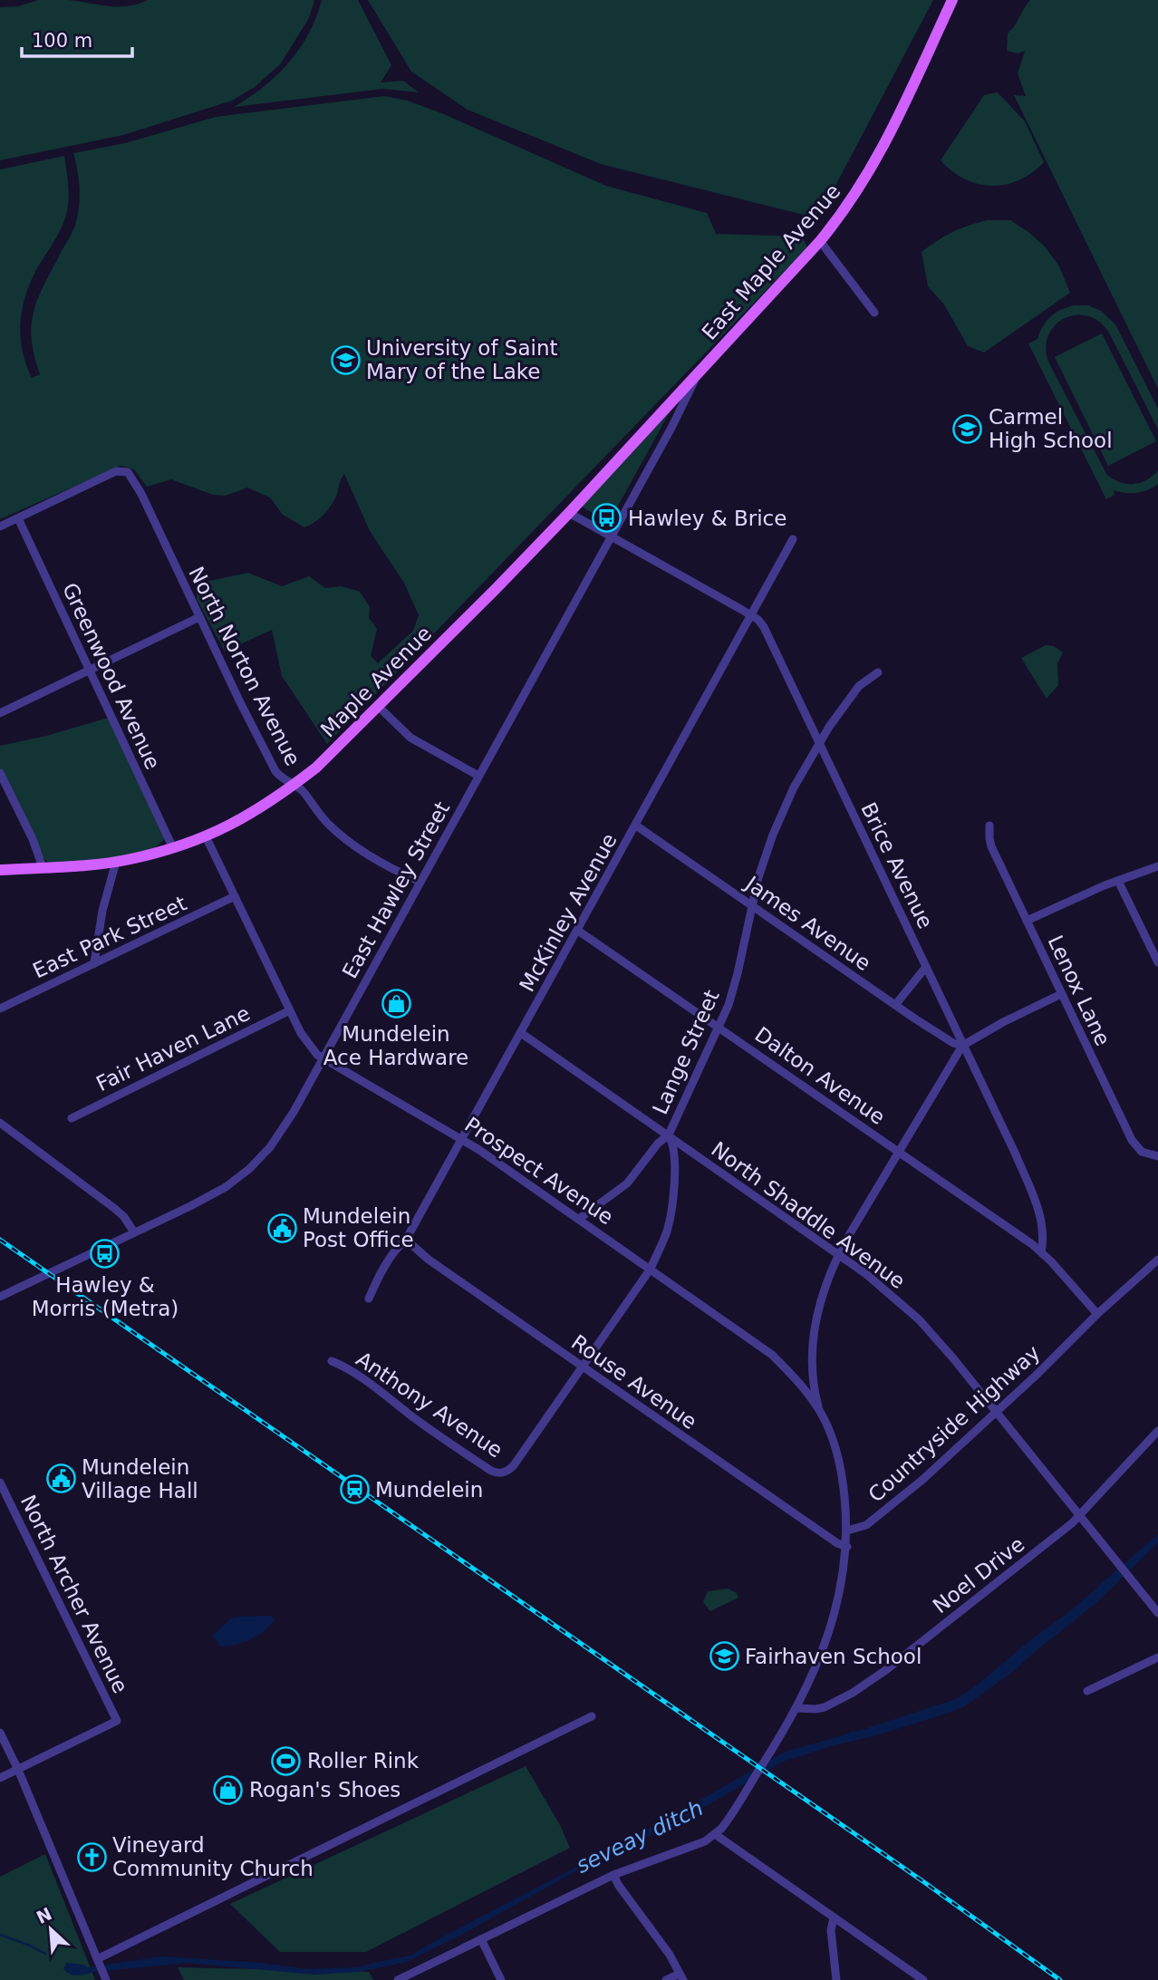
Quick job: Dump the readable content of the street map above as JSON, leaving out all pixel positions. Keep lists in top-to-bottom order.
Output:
{
  "streets": {
    "main road": ["East Maple Avenue", "Maple Avenue"],
    "street": [
      "North Norton Avenue",
      "Greenwood Avenue",
      "Brice Avenue",
      "East Hawley Street",
      "McKinley Avenue",
      "James Avenue",
      "East Park Street",
      "Lenox Lane",
      "Fair Haven Lane",
      "Lange Street",
      "Dalton Avenue",
      "Prospect Avenue",
      "North Shaddle Avenue",
      "Rouse Avenue",
      "Anthony Avenue",
      "Countryside Highway",
      "Noel Drive",
      "North Archer Avenue"
    ]
  },
  "crossings": [
    ["East Maple Avenue", "Maple Avenue"],
    ["East Maple Avenue", "East Hawley Street"],
    ["North Norton Avenue", "Greenwood Avenue"],
    ["North Norton Avenue", "Maple Avenue"],
    ["North Norton Avenue", "East Hawley Street"],
    ["Greenwood Avenue", "Maple Avenue"],
    ["Maple Avenue", "Brice Avenue"],
    ["Maple Avenue", "East Hawley Street"],
    ["Maple Avenue", "Prospect Avenue"],
    ["Brice Avenue", "East Hawley Street"],
    ["Brice Avenue", "McKinley Avenue"],
    ["Brice Avenue", "James Avenue"],
    ["Brice Avenue", "Lange Street"],
    ["Brice Avenue", "Dalton Avenue"],
    ["East Hawley Street", "Prospect Avenue"],
    ["McKinley Avenue", "James Avenue"],
    ["McKinley Avenue", "Dalton Avenue"],
    ["McKinley Avenue", "Prospect Avenue"],
    ["McKinley Avenue", "North Shaddle Avenue"],
    ["McKinley Avenue", "Rouse Avenue"],
    ["James Avenue", "Lange Street"],
    ["East Park Street", "Prospect Avenue"],
    ["Fair Haven Lane", "Prospect Avenue"],
    ["Lange Street", "Dalton Avenue"],
    ["Lange Street", "Prospect Avenue"],
    ["Lange Street", "North Shaddle Avenue"],
    ["Lange Street", "Rouse Avenue"],
    ["Lange Street", "Anthony Avenue"],
    ["Prospect Avenue", "Countryside Highway"],
    ["North Shaddle Avenue", "Countryside Highway"],
    ["North Shaddle Avenue", "Noel Drive"]
  ],
  "water": ["seveay ditch"],
  "places": {
    "school or university": ["University of Saint Mary of the Lake", "Carmel High School", "Fairhaven School"],
    "bus stop": ["Hawley & Brice", "Hawley & Morris (Metra)"],
    "shop": ["Mundelein Ace Hardware", "Rogan's Shoes"],
    "public building": ["Mundelein Post Office", "Mundelein Village Hall"],
    "station": ["Mundelein"],
    "sports": ["Roller Rink"],
    "church": ["Vineyard Community Church"]
  },
  "scale_bar": "100 m",
  "north": "top left"
}
